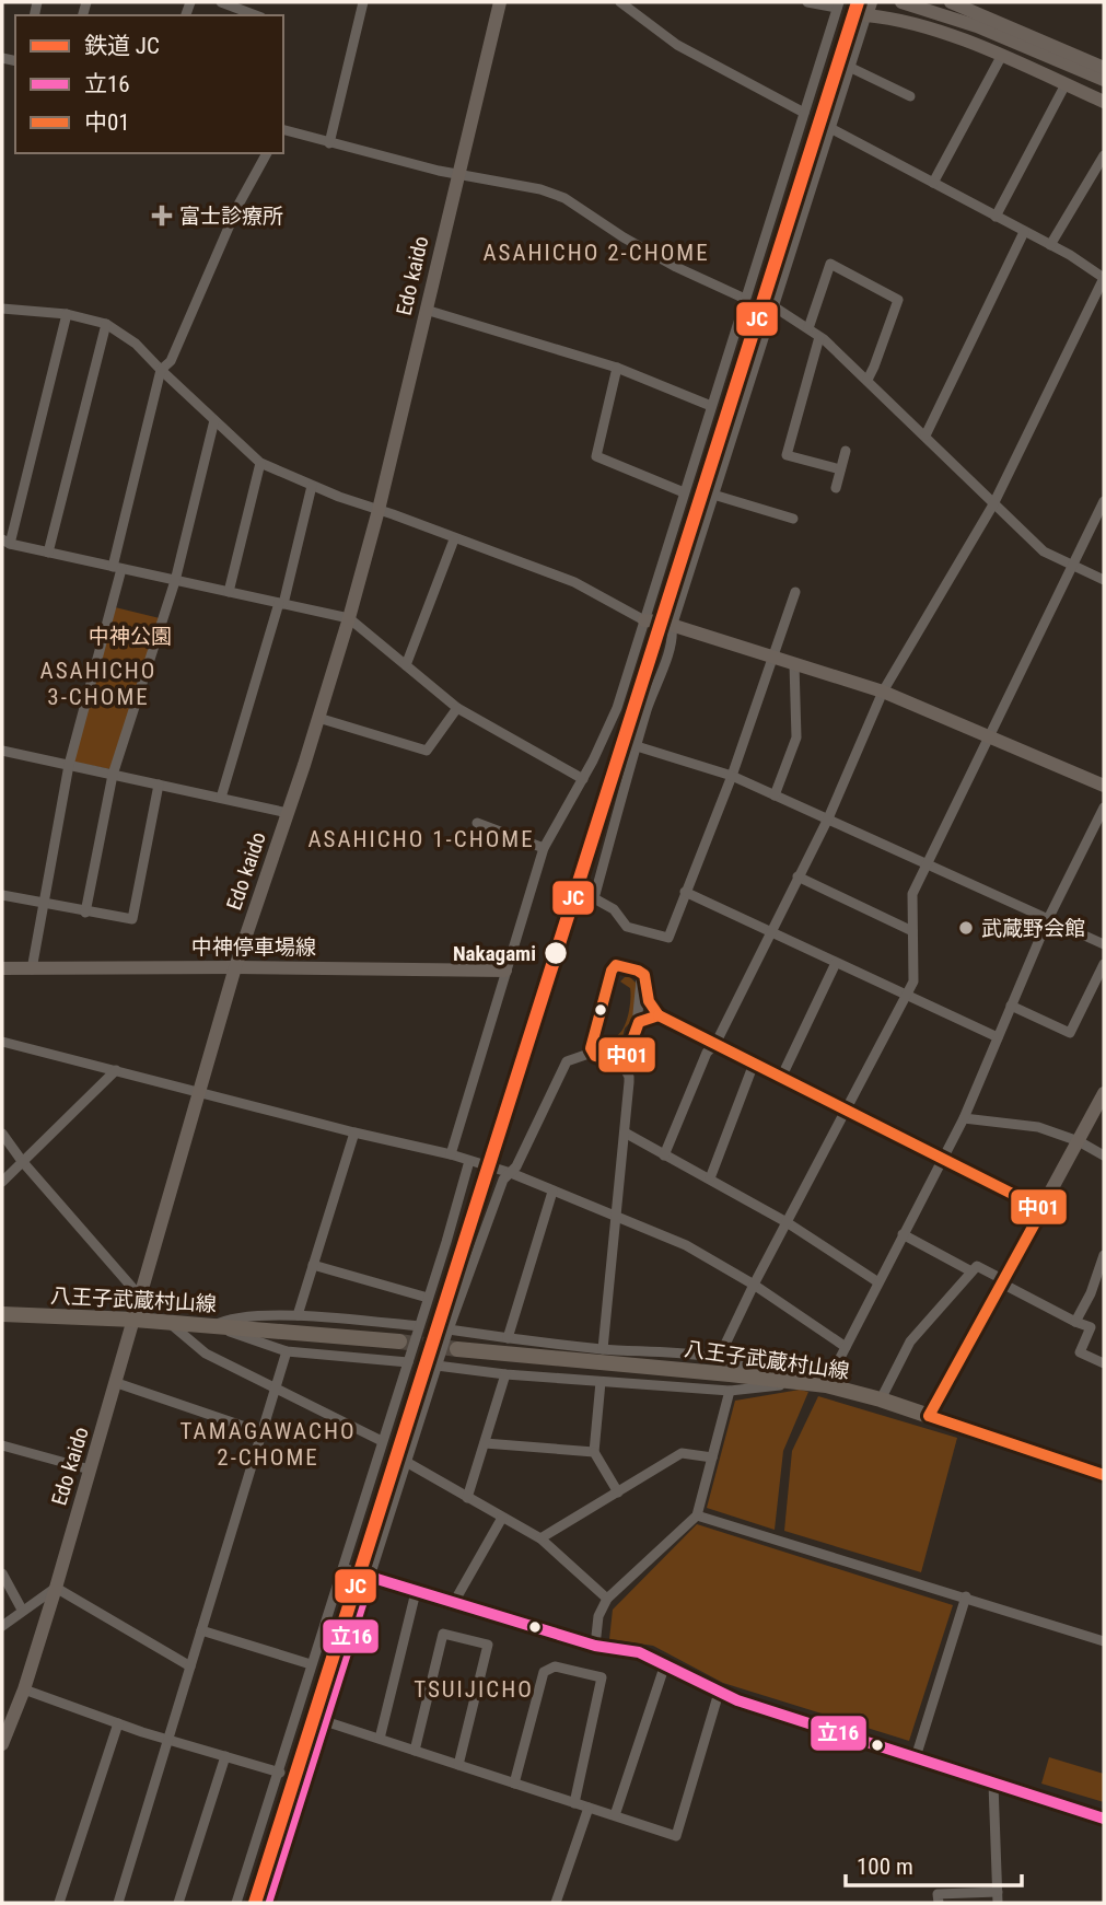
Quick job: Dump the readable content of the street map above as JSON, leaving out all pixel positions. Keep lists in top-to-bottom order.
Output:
{
  "streets": {
    "main road": ["八王子武蔵村山線"],
    "street": ["Edo kaido", "中神停車場線"]
  },
  "crossings": [
    ["Edo kaido", "中神停車場線"],
    ["Edo kaido", "八王子武蔵村山線"]
  ],
  "districts": [
    "ASAHICHO 2-CHOME",
    "ASAHICHO 3-CHOME",
    "ASAHICHO 1-CHOME",
    "TAMAGAWACHO 2-CHOME",
    "TSUIJICHO"
  ],
  "parks": ["中神公園"],
  "places": {
    "health": ["富士診療所"],
    "other": ["武蔵野会館", "Nakagami"]
  },
  "lines": ["rail line JC", "transit line 中01", "transit line 立16"],
  "legend": ["鉄道 JC", "立16", "中01"],
  "scale_bar": "100 m"
}
